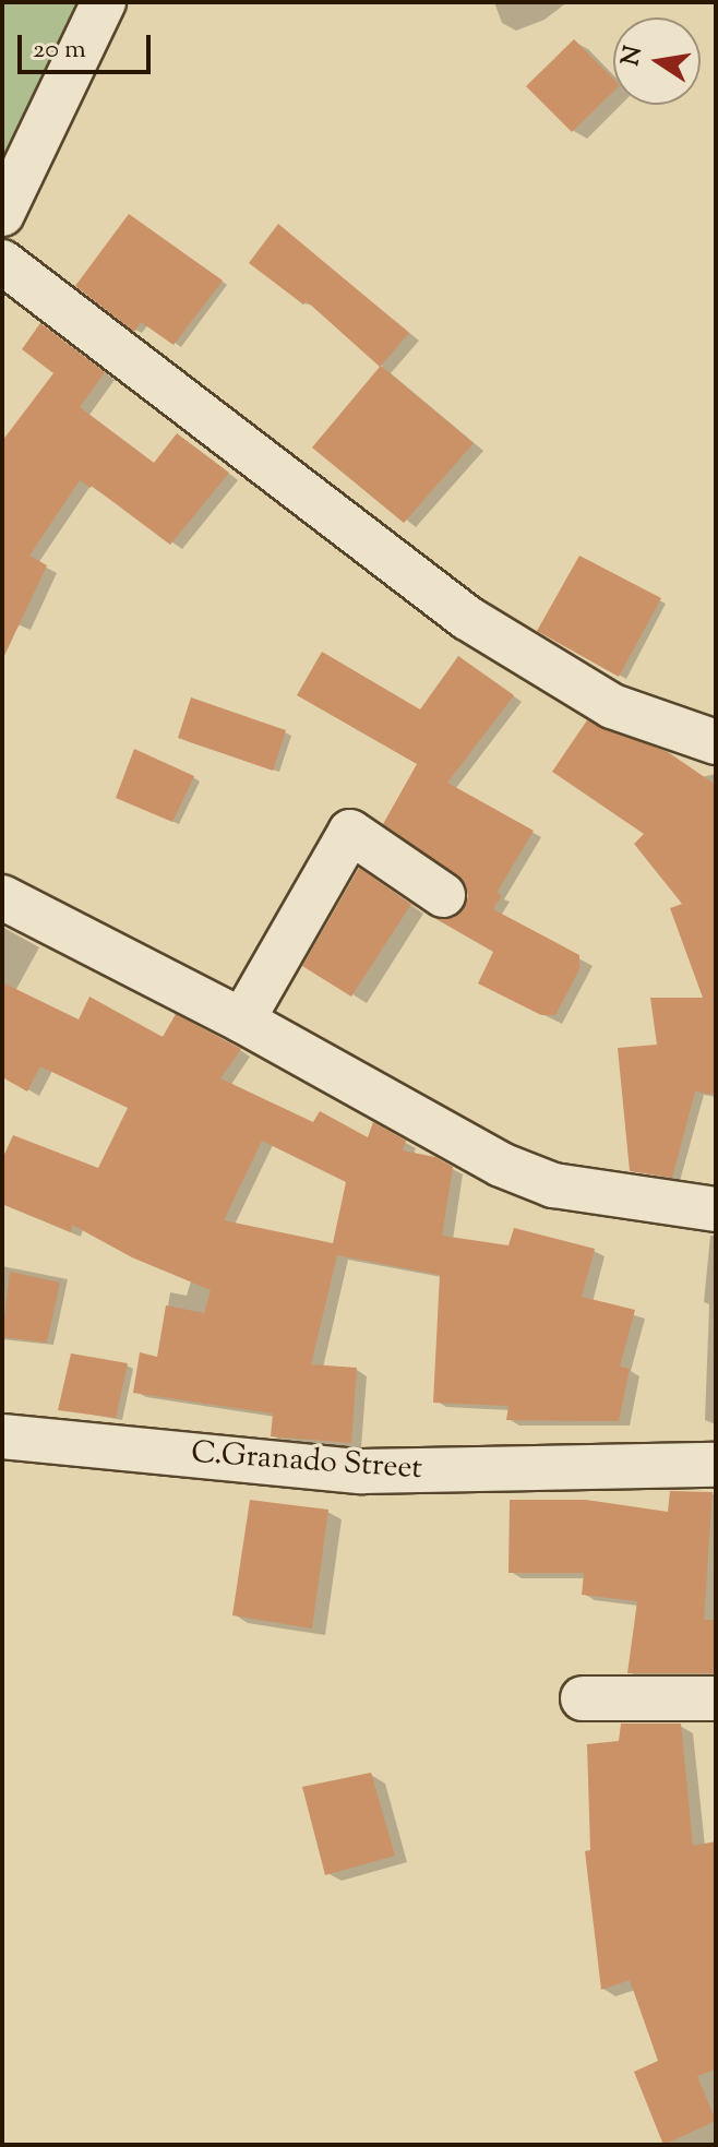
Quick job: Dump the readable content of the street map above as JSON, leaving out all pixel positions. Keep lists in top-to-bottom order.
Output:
{
  "streets": {
    "street": ["C.Granado Street"]
  },
  "scale_bar": "20 m",
  "north": "left"
}
